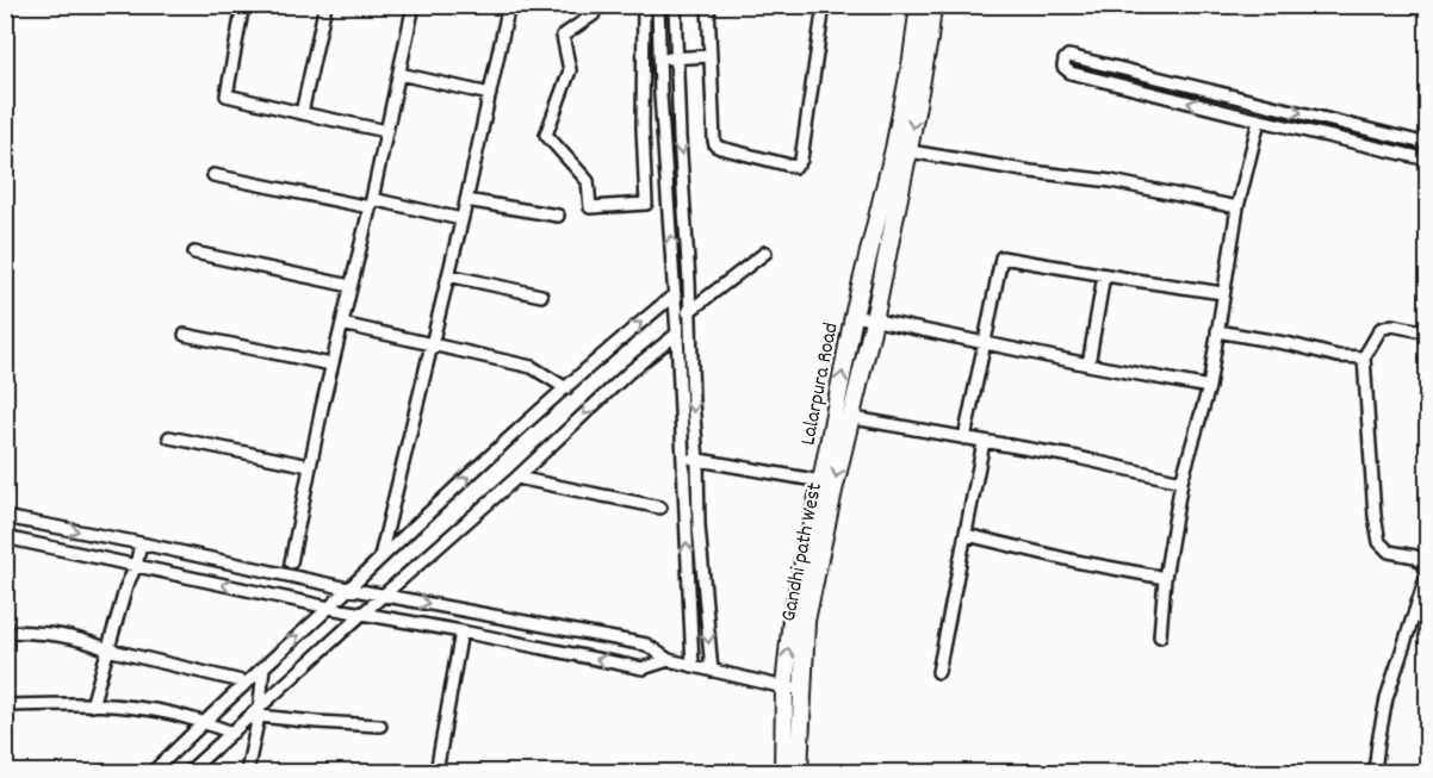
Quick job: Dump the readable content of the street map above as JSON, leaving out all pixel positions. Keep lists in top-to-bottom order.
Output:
{
  "streets": {
    "street": ["Lalarpura Road", "Gandhi path West"]
  },
  "crossings": [
    ["Lalarpura Road", "Gandhi path West"]
  ]
}
